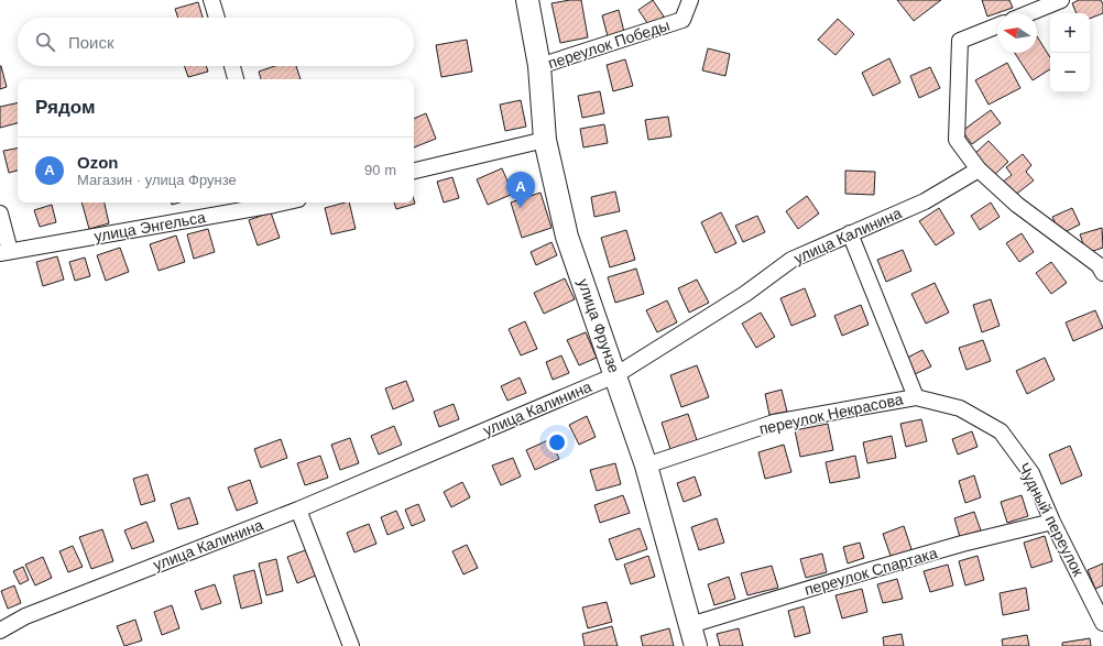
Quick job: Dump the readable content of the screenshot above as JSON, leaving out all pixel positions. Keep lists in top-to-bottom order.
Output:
{
  "streets": {
    "street": [
      "переулок Победы",
      "улица Энгельса",
      "улица Калинина",
      "улица Фрунзе",
      "переулок Некрасова",
      "Чудный переулок",
      "переулок Спартака"
    ]
  },
  "crossings": [
    ["переулок Победы", "улица Фрунзе"],
    ["улица Калинина", "улица Фрунзе"],
    ["улица Фрунзе", "переулок Некрасова"],
    ["улица Фрунзе", "переулок Спартака"],
    ["переулок Некрасова", "Чудный переулок"],
    ["Чудный переулок", "переулок Спартака"]
  ],
  "north": "left",
  "page": {
    "map_buttons": ["+", "−"],
    "search": "Поиск",
    "heading": "Рядом",
    "list": [
      {
        "mark": "A",
        "name": "Ozon",
        "note": "Магазин · улица Фрунзе",
        "value": "90 m"
      }
    ],
    "pins": "A"
  }
}
